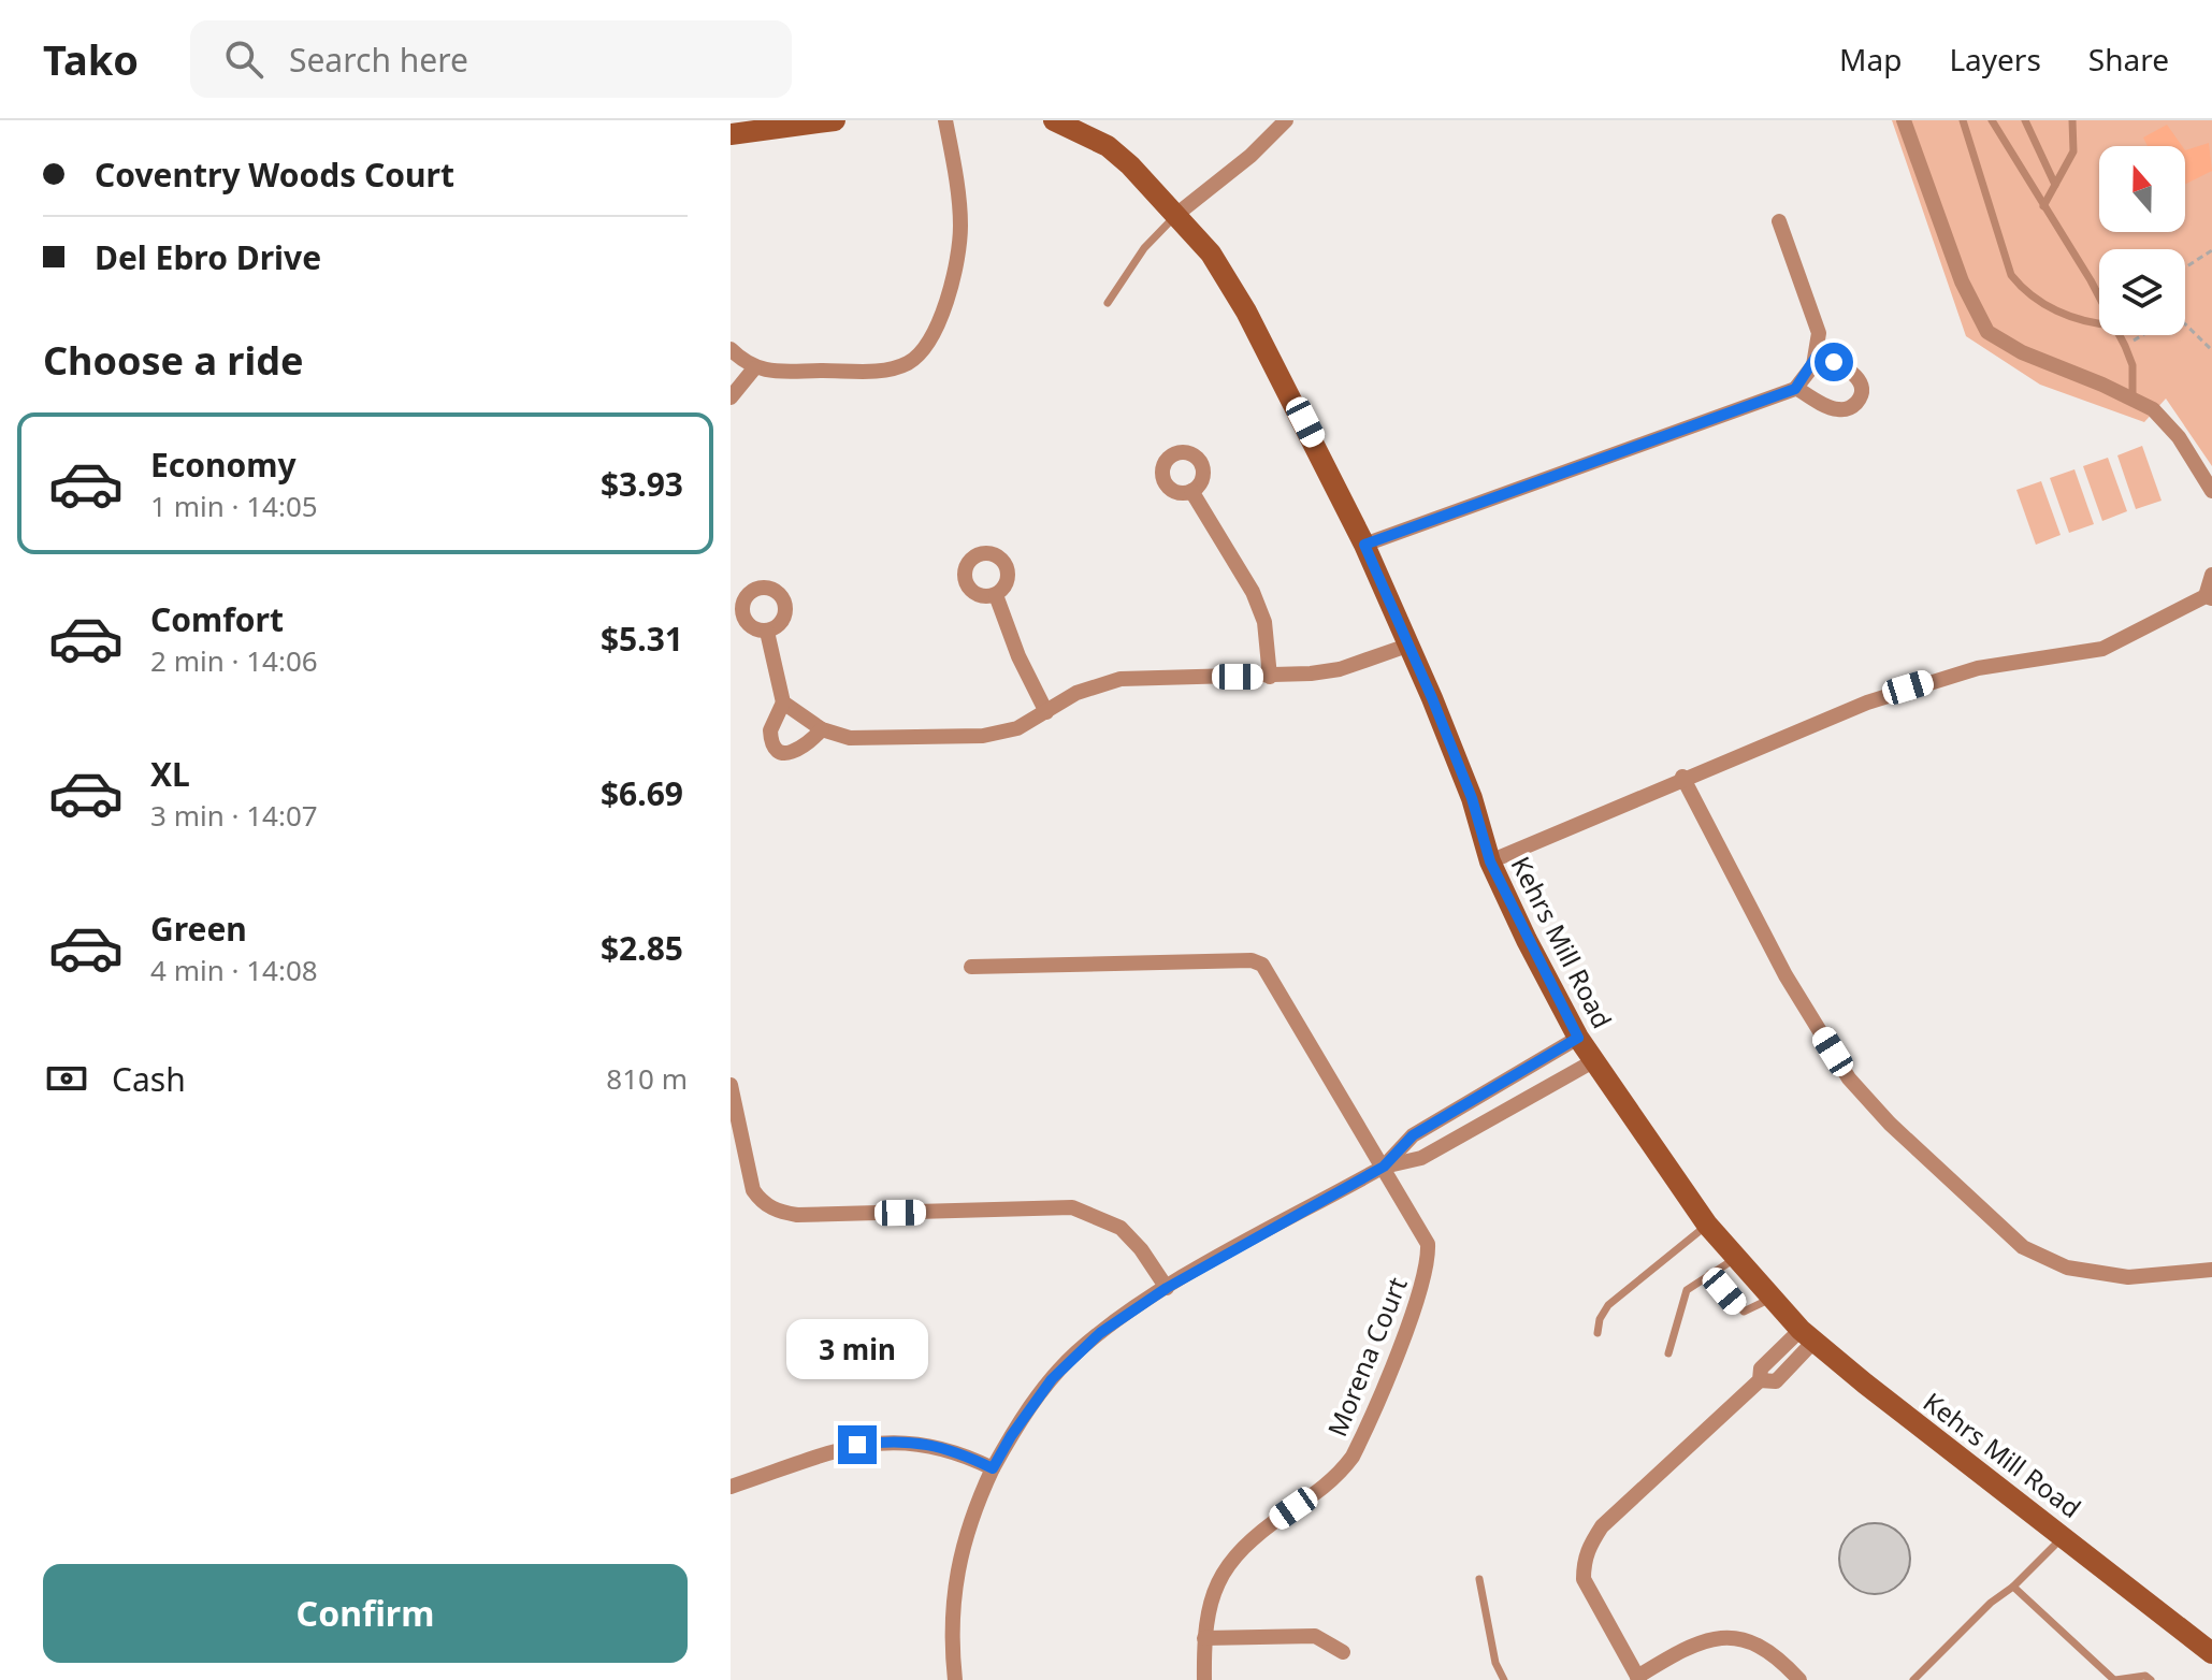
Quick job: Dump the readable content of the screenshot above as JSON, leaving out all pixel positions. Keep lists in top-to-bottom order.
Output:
{
  "streets": {
    "main road": ["Kehrs Mill Road"],
    "street": ["Morena Court"]
  },
  "north": "top",
  "page": {
    "header": "Tako",
    "search": "Search here",
    "nav": ["Map", "Layers", "Share"],
    "banner": ["Coventry Woods Court", "Del Ebro Drive"],
    "heading": "Choose a ride",
    "list": [
      {
        "name": "Economy",
        "note": "1 min · 14:05",
        "value": "$3.93"
      },
      {
        "name": "Comfort",
        "note": "2 min · 14:06",
        "value": "$5.31"
      },
      {
        "name": "XL",
        "note": "3 min · 14:07",
        "value": "$6.69"
      },
      {
        "name": "Green",
        "note": "4 min · 14:08",
        "value": "$2.85"
      }
    ],
    "pay": ["Cash", "810 m"],
    "bubble": "3 min",
    "buttons": "Confirm"
  }
}
